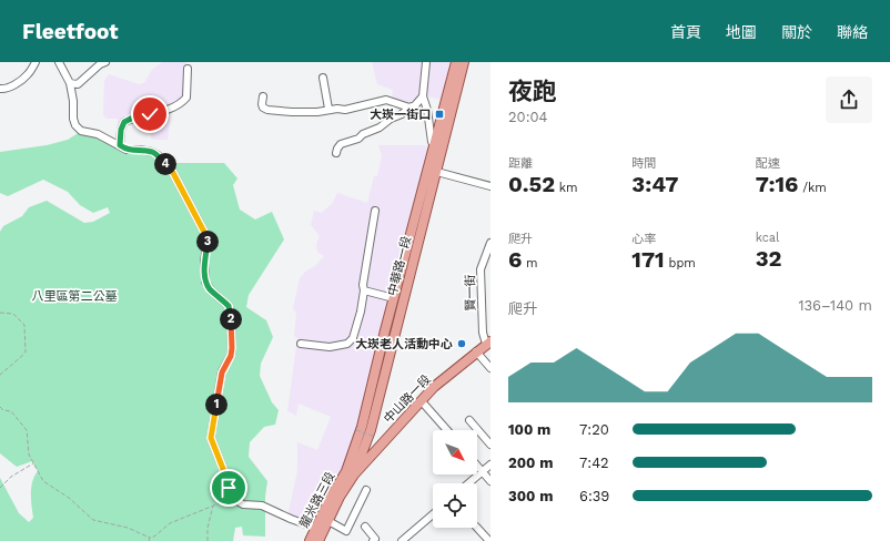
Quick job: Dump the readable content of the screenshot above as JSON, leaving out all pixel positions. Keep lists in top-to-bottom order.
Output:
{
  "streets": {
    "main road": ["中華路一段", "中山路一段", "龍米路三段"],
    "street": ["賢一街"]
  },
  "crossings": [
    ["中華路一段", "中山路一段"],
    ["中華路一段", "龍米路三段"],
    ["賢一街", "中山路一段"],
    ["中山路一段", "龍米路三段"]
  ],
  "parks": ["八里區第二公墓"],
  "places": {
    "transit": ["大崁一街口"],
    "other": ["大崁老人活動中心"]
  },
  "north": "bottom right",
  "page": {
    "header": "Fleetfoot",
    "nav": [
      "首頁",
      "地圖",
      "關於",
      "聯絡"
    ],
    "heading": ["夜跑", "20:04"],
    "stats": [
      ["距離", "0.52 km"],
      ["時間", "3:47"],
      ["配速", "7:16 /km"],
      ["爬升", "6 m"],
      ["心率", "171 bpm"],
      ["kcal", "32"]
    ],
    "pins": [
      "4",
      "3",
      "2",
      "1"
    ],
    "chart": ["爬升", "136–140 m"],
    "list": [
      {
        "name": "100 m",
        "note": "7:20"
      },
      {
        "name": "200 m",
        "note": "7:42"
      },
      {
        "name": "300 m",
        "note": "6:39"
      }
    ]
  }
}
